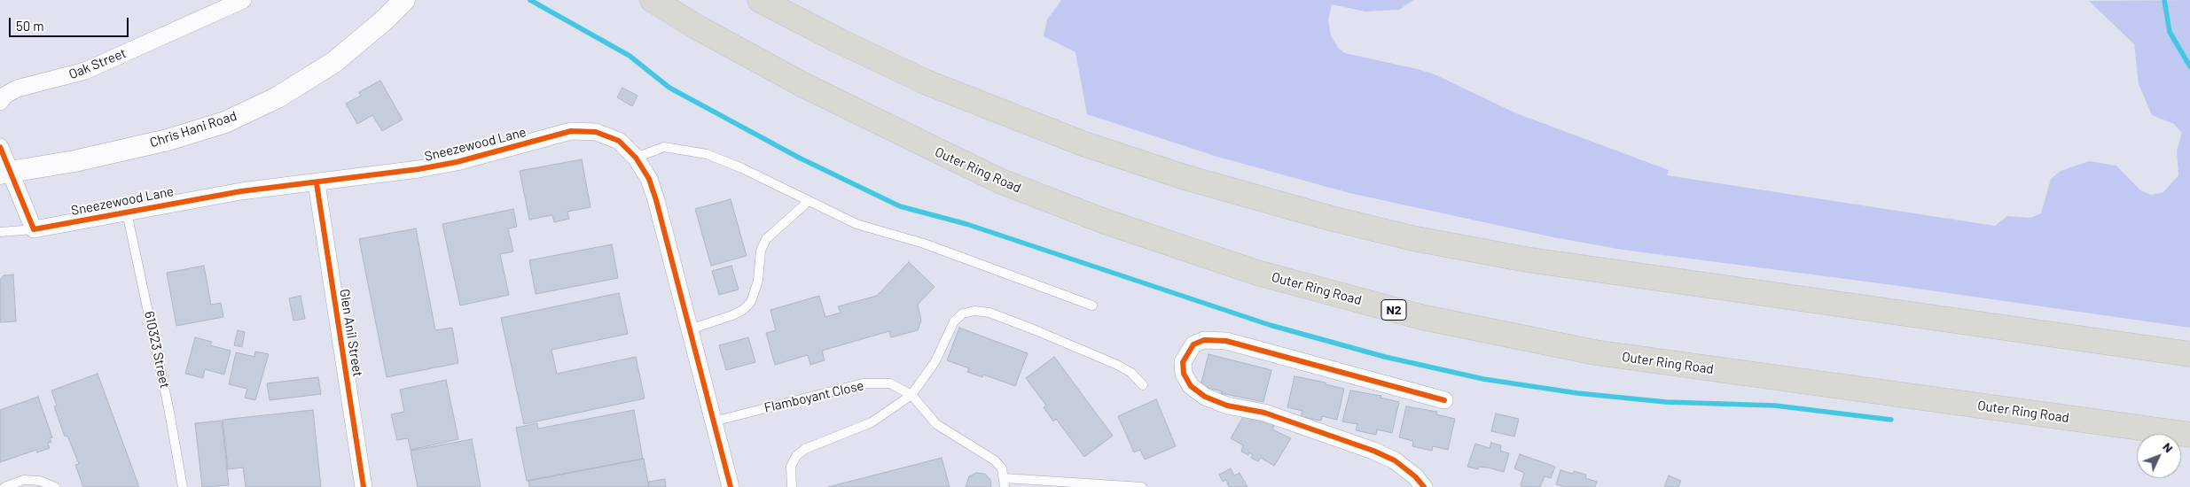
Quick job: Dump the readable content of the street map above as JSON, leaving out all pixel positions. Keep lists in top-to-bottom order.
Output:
{
  "streets": {
    "highway": ["Outer Ring Road", "N2"],
    "street": [
      "Oak Street",
      "Chris Hani Road",
      "Sneezewood Lane",
      "Glen Anil Street"
    ],
    "lane": ["610323 Street", "Flamboyant Close"]
  },
  "crossings": [
    ["Sneezewood Lane", "Glen Anil Street"],
    ["Sneezewood Lane", "610323 Street"],
    ["Sneezewood Lane", "Flamboyant Close"]
  ],
  "scale_bar": "50 m",
  "north": "top right"
}
